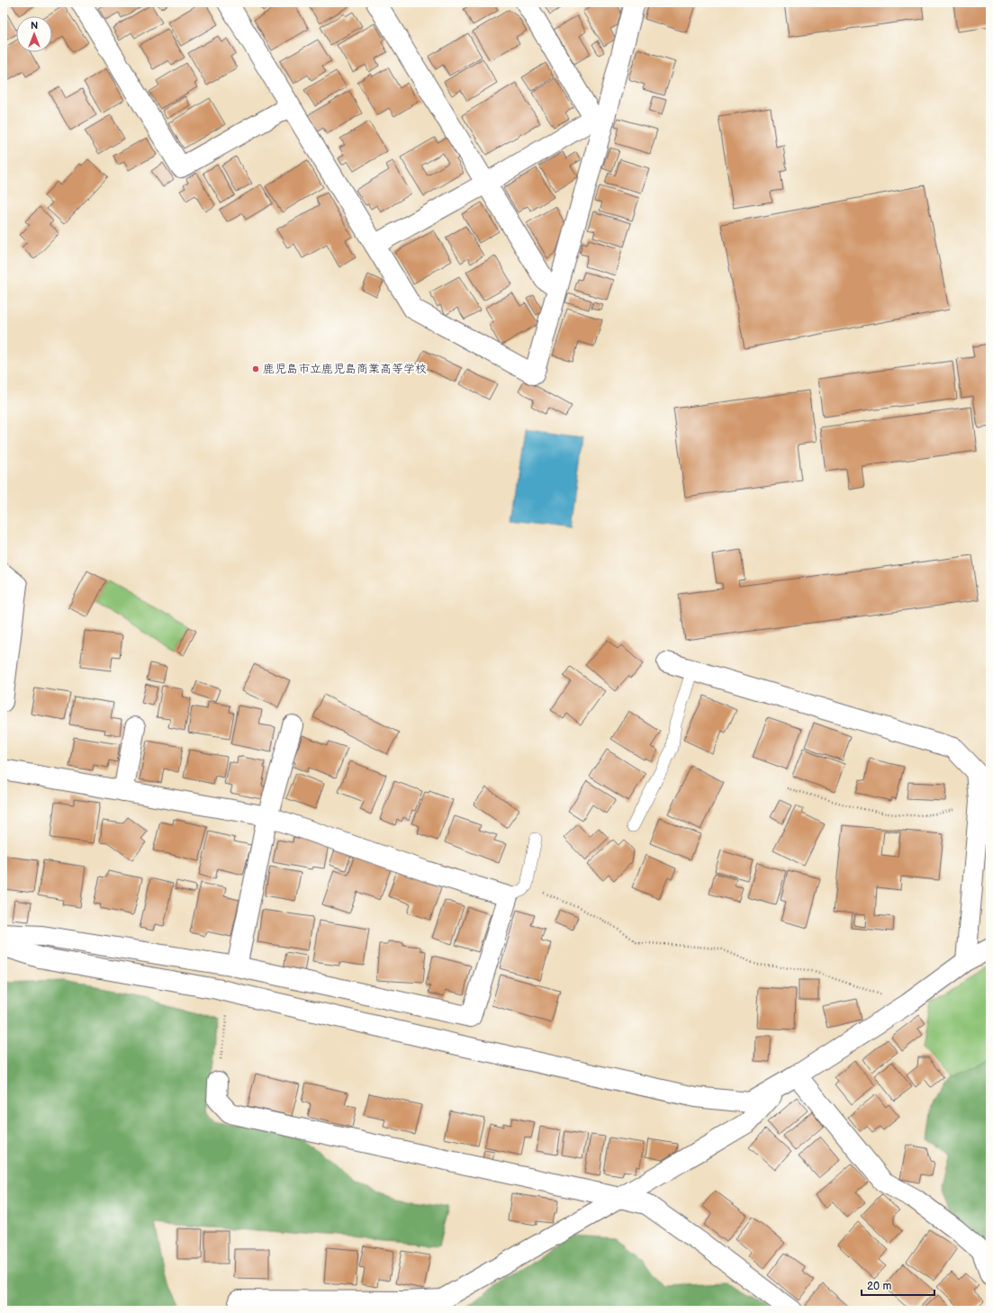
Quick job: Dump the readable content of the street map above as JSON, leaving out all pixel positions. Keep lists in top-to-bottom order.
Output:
{
  "places": ["鹿児島市立鹿児島商業高等学校"],
  "scale_bar": "20 m",
  "north": "top"
}
